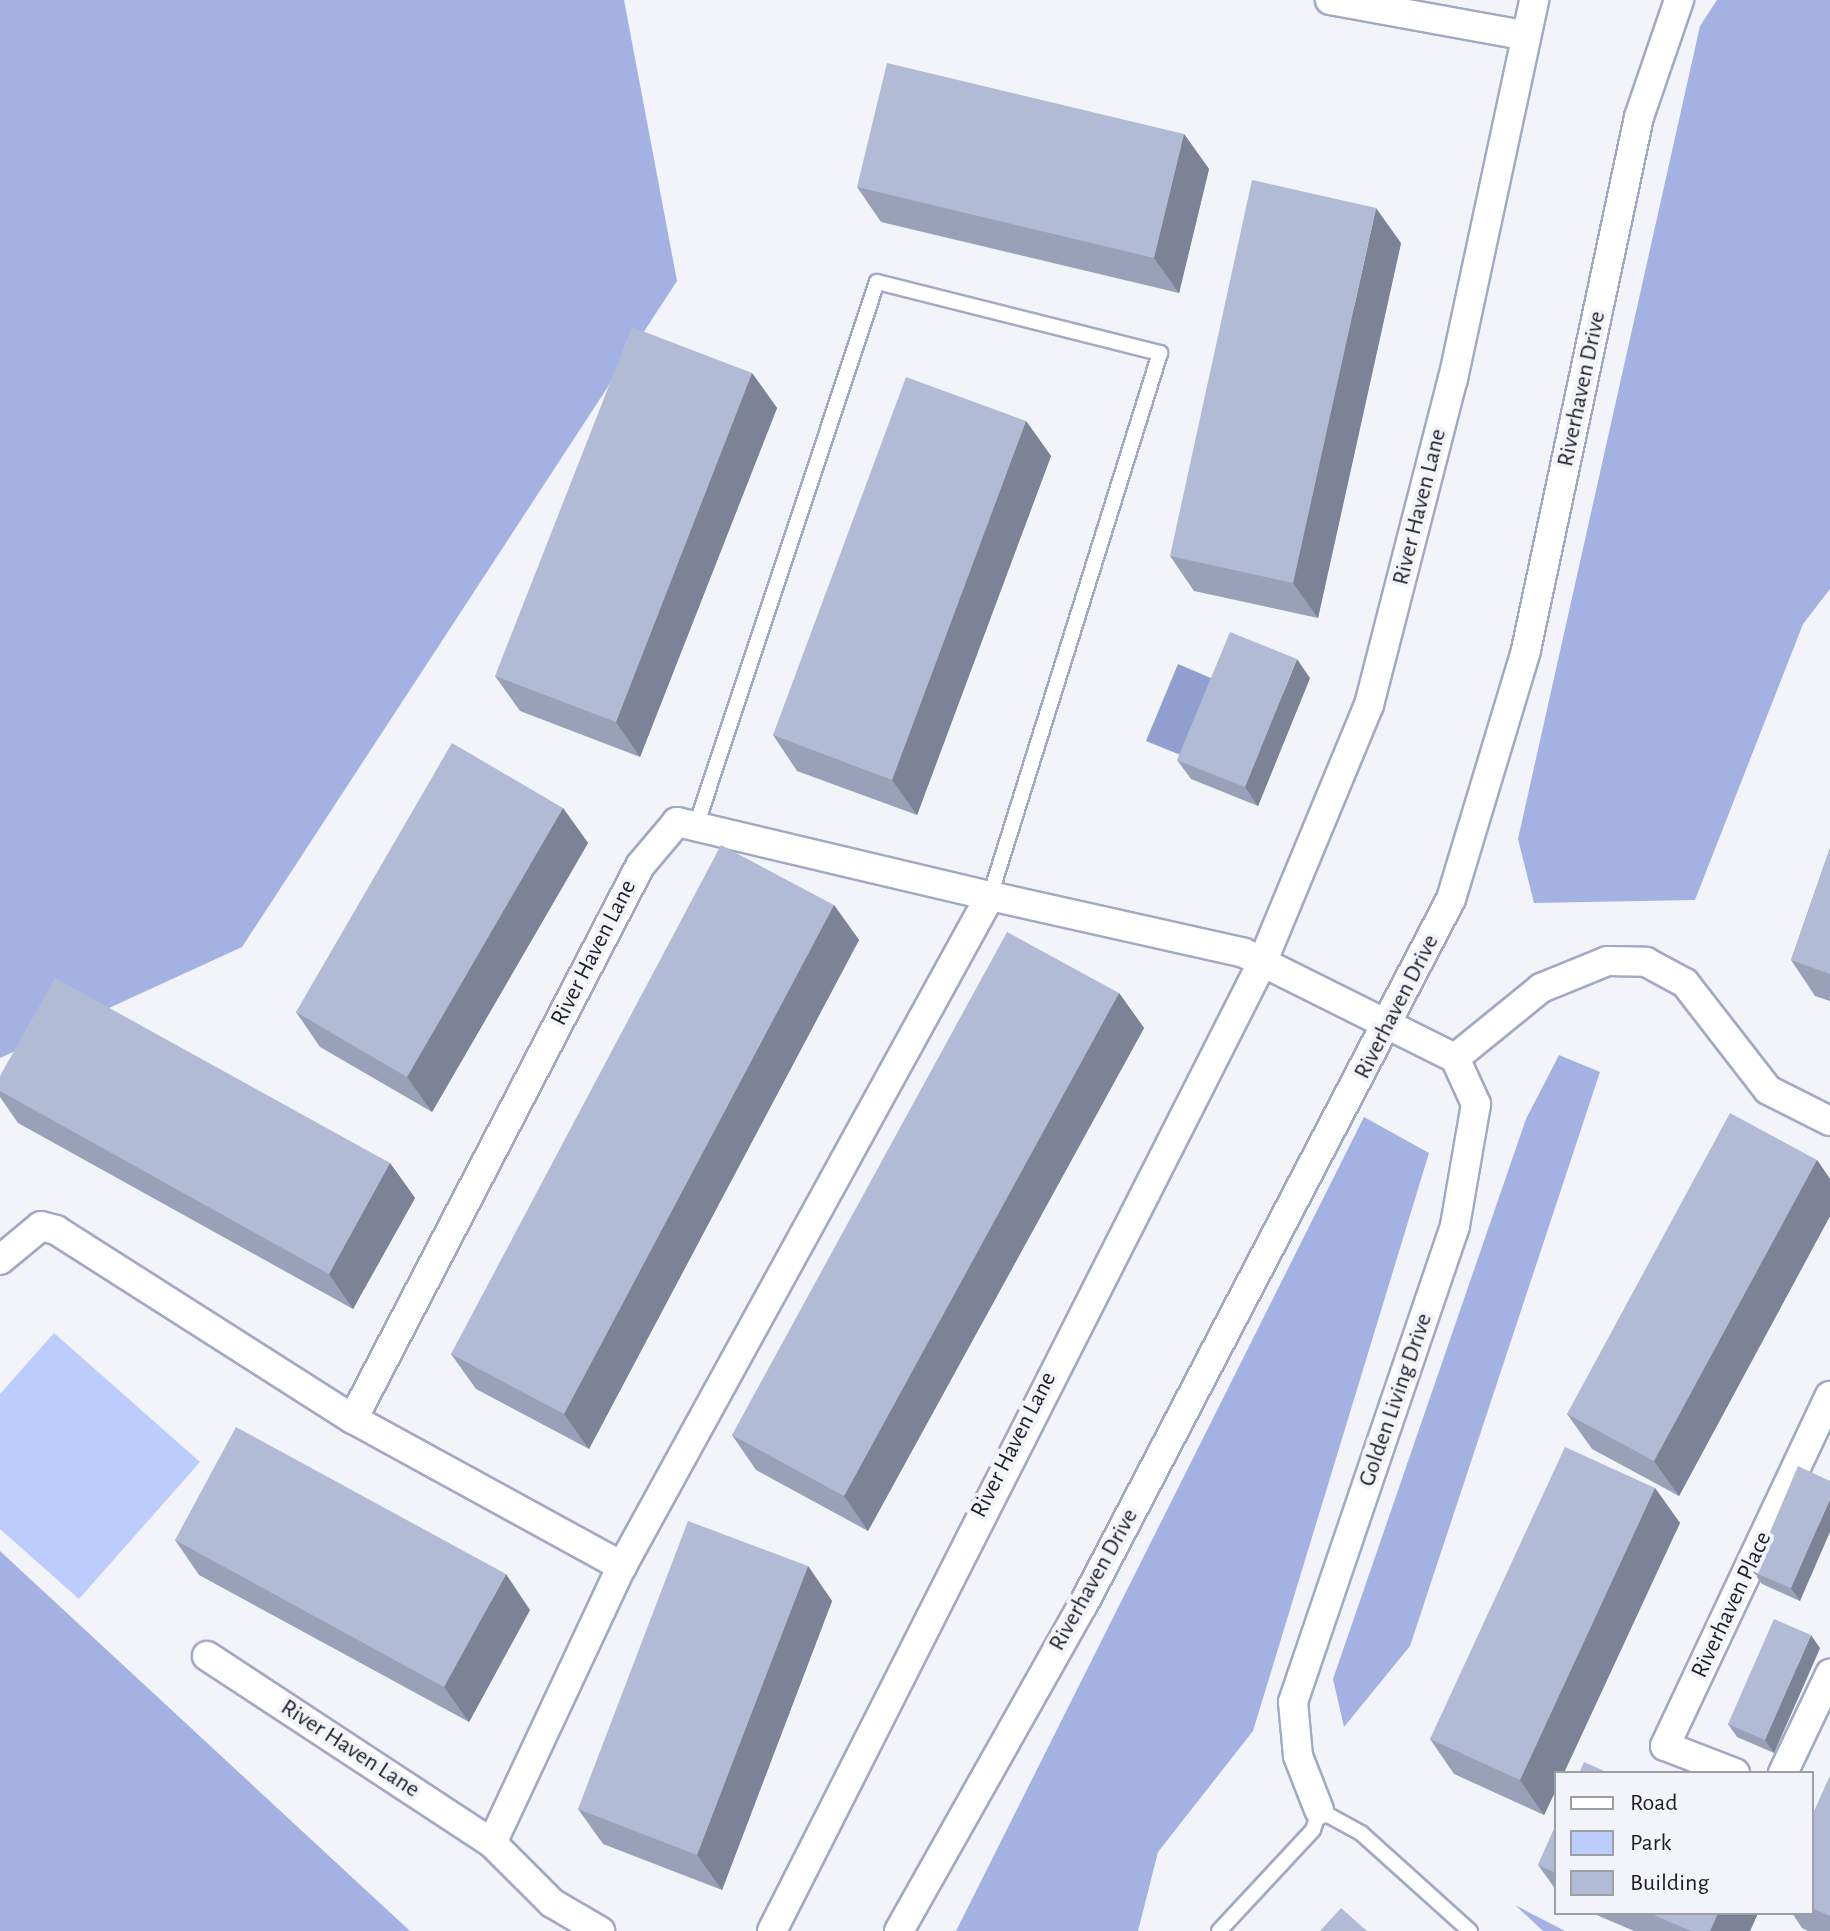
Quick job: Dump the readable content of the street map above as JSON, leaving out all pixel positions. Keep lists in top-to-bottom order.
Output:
{
  "streets": {
    "street": [
      "Riverhaven Drive",
      "River Haven Lane",
      "Golden Living Drive",
      "Riverhaven Place"
    ]
  },
  "legend": ["Road", "Park", "Building"]
}
